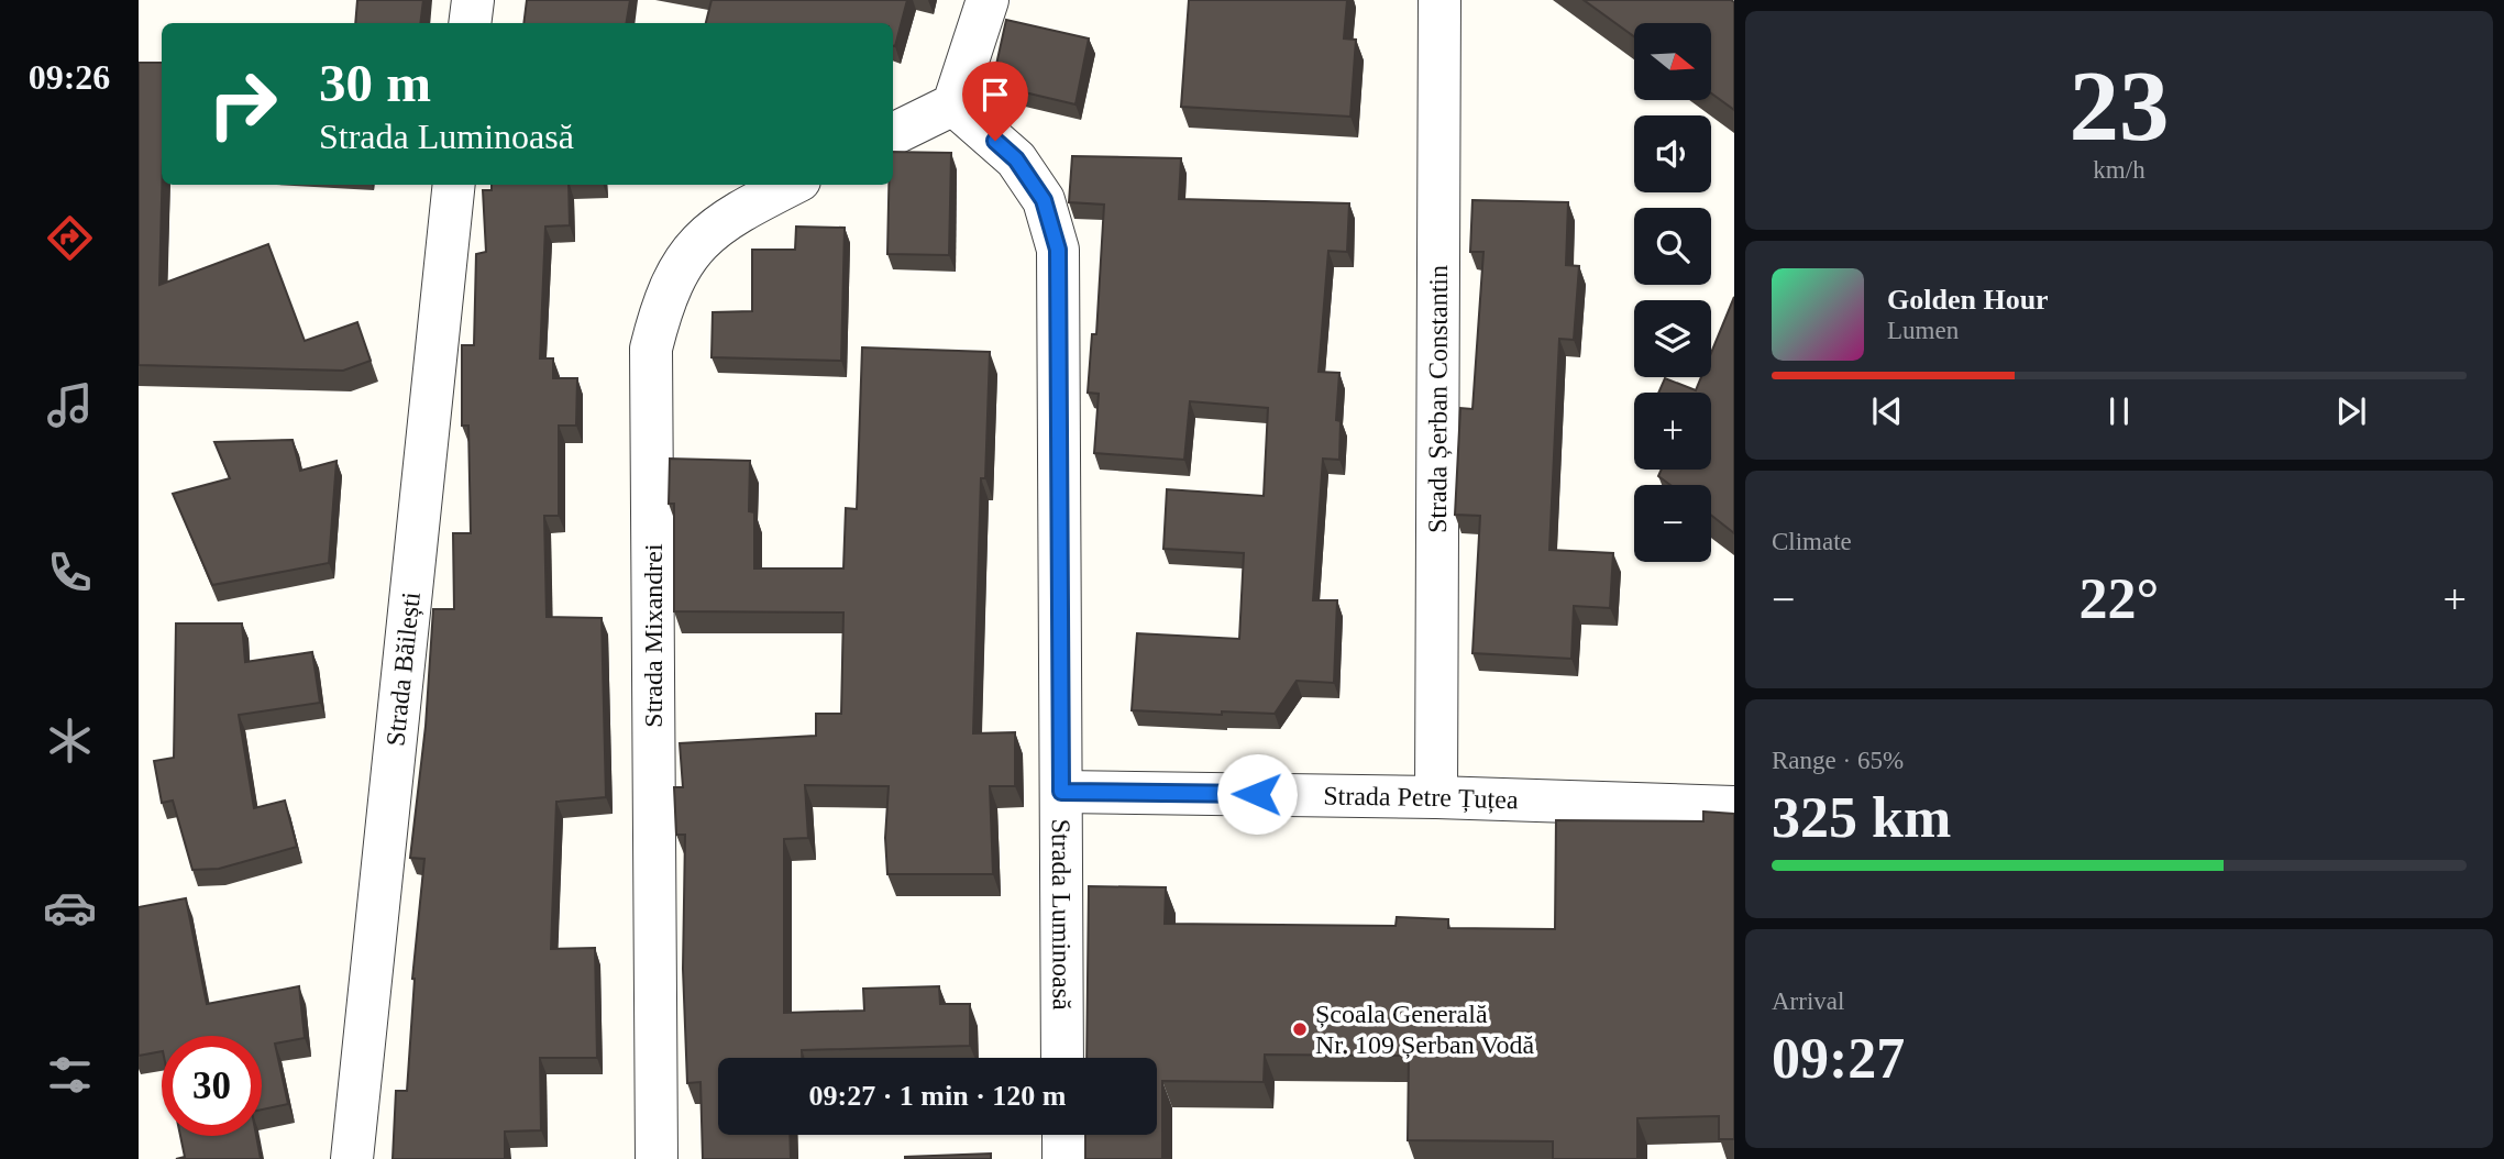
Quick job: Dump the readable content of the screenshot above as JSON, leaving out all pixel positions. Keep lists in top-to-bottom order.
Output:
{
  "streets": {
    "street": [
      "Strada Șerban Constantin",
      "Strada Mixandrei",
      "Strada Băilești",
      "Strada Petre Țuțea",
      "Strada Luminoasă"
    ]
  },
  "crossings": [
    ["Strada Șerban Constantin", "Strada Petre Țuțea"],
    ["Strada Petre Țuțea", "Strada Luminoasă"]
  ],
  "places": ["Școala Generală Nr. 109 Șerban Vodă"],
  "north": "right",
  "page": {
    "tabs": "09:26",
    "tile": [
      ["23", "km/h"],
      "Climate",
      ["Range · 65%", "325 km"],
      ["Arrival", "09:27"]
    ],
    "map_buttons": ["+", "−"],
    "turn": ["30 m", "Strada Luminoasă"],
    "song": ["Golden Hour", "Lumen"],
    "heat": ["−", "22°", "+"],
    "limit": "30",
    "trip": "09:27 · 1 min · 120 m"
  }
}
